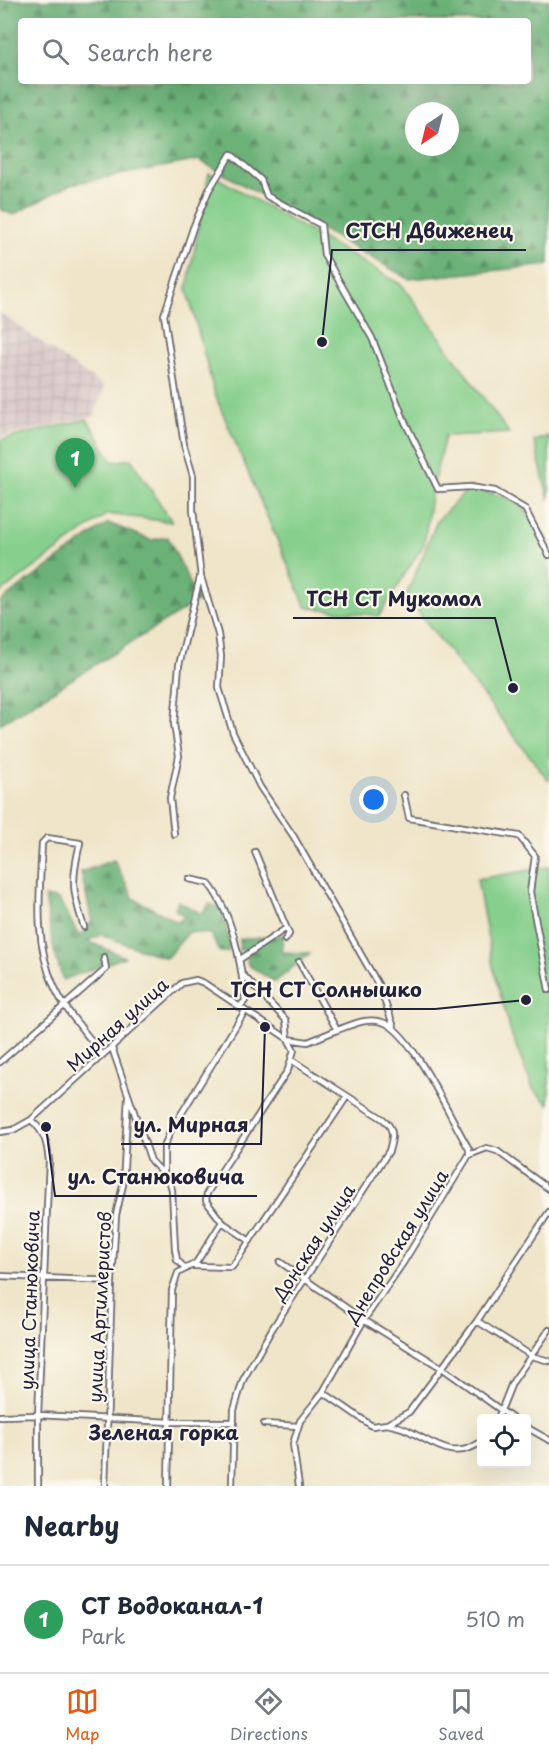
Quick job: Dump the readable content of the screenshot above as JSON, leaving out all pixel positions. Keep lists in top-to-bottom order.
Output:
{
  "streets": {
    "street": [
      "Мирная улица",
      "Донская улица",
      "Днепровская улица",
      "улица Станюковича",
      "улица Артиллеристов"
    ]
  },
  "crossings": [
    ["Мирная улица", "улица Станюковича"]
  ],
  "districts": ["Зеленая горка"],
  "places": [
    "СТСН Движенец",
    "ТСН СТ Мукомол",
    "ТСН СТ Солнышко",
    "ул. Мирная",
    "ул. Станюковича"
  ],
  "north": "bottom left",
  "page": {
    "search": "Search here",
    "pins": "1",
    "heading": "Nearby",
    "list": [
      {
        "mark": "1",
        "name": "СТ Водоканал-1",
        "note": "Park",
        "value": "510 m"
      }
    ],
    "nav": ["Map", "Directions", "Saved"]
  }
}
